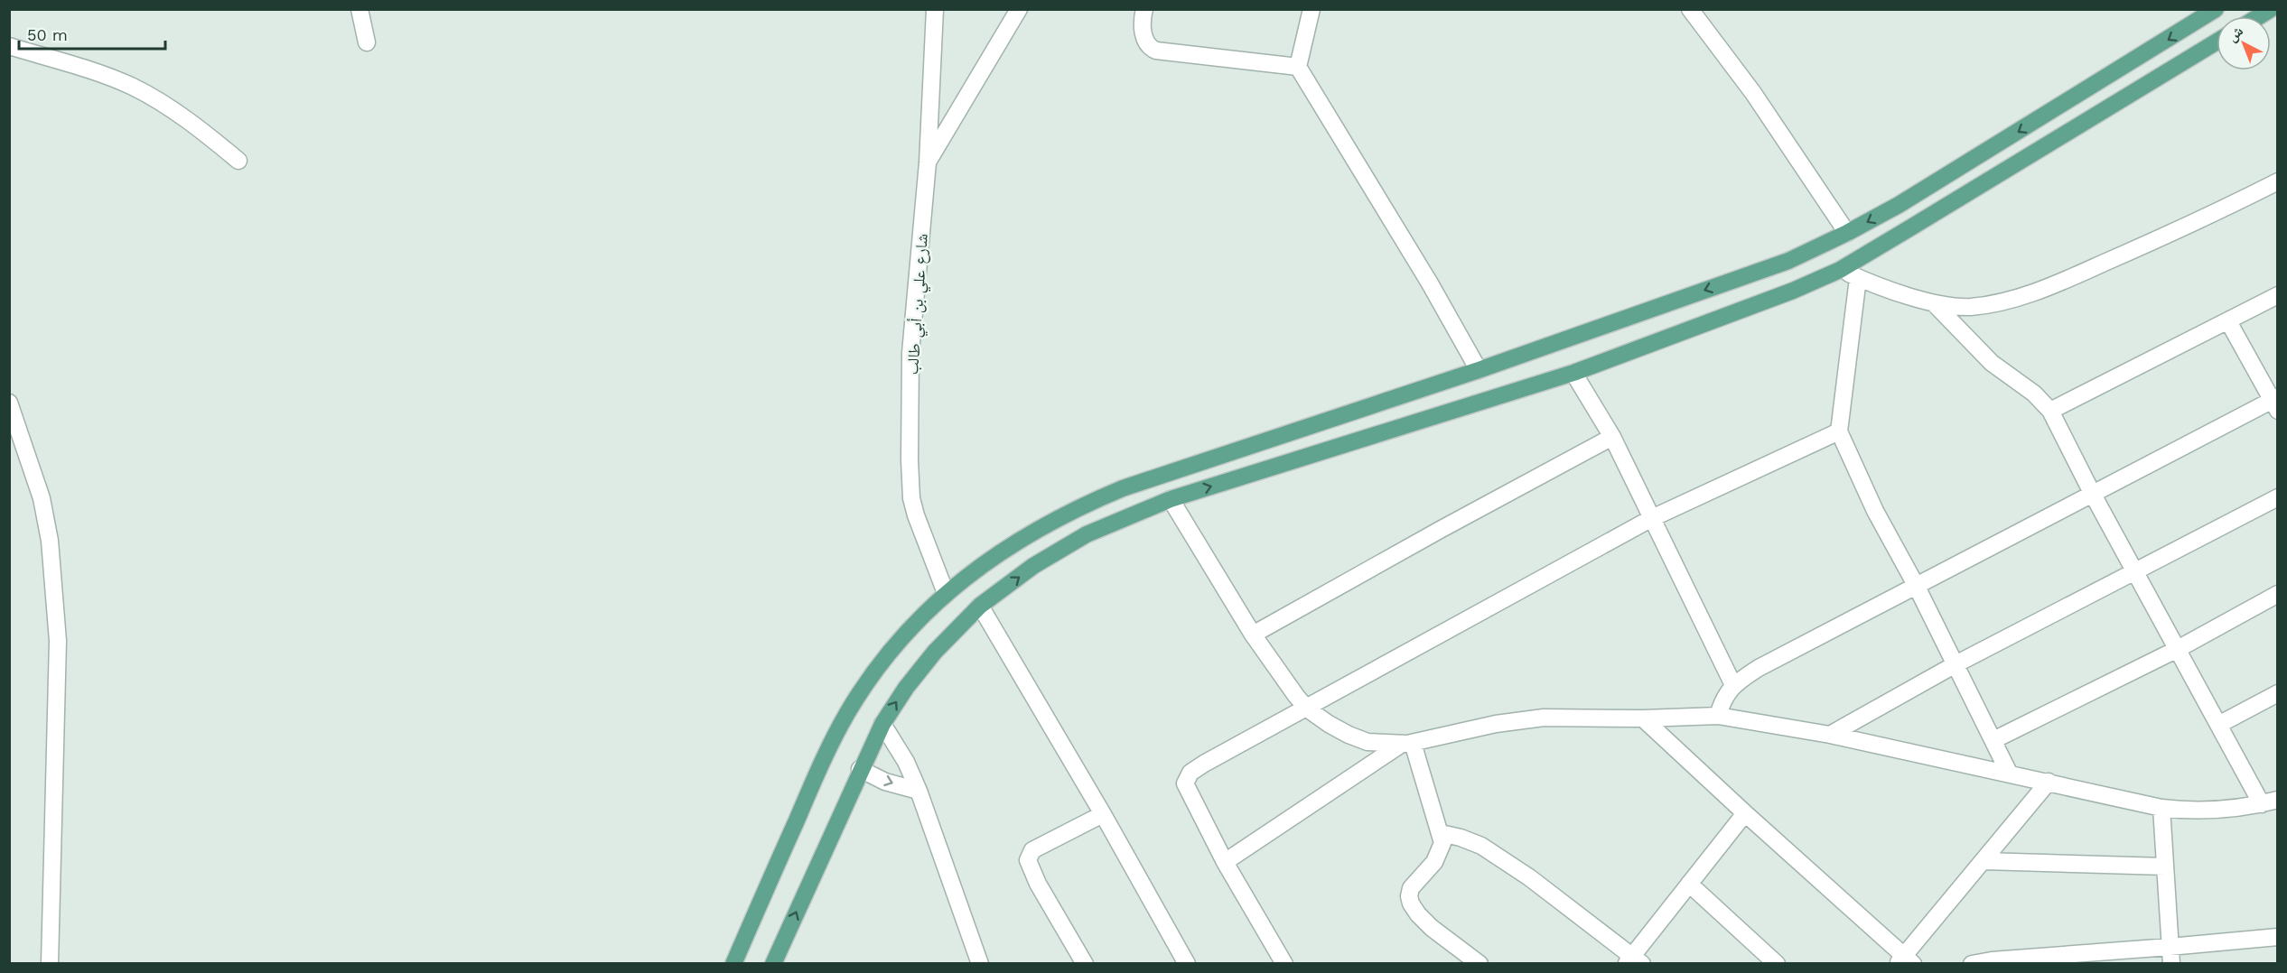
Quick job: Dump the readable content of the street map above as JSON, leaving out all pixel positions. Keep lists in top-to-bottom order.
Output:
{
  "streets": {
    "street": ["شارع علي بن أبي طالب"]
  },
  "scale_bar": "50 m",
  "north": "top left"
}
